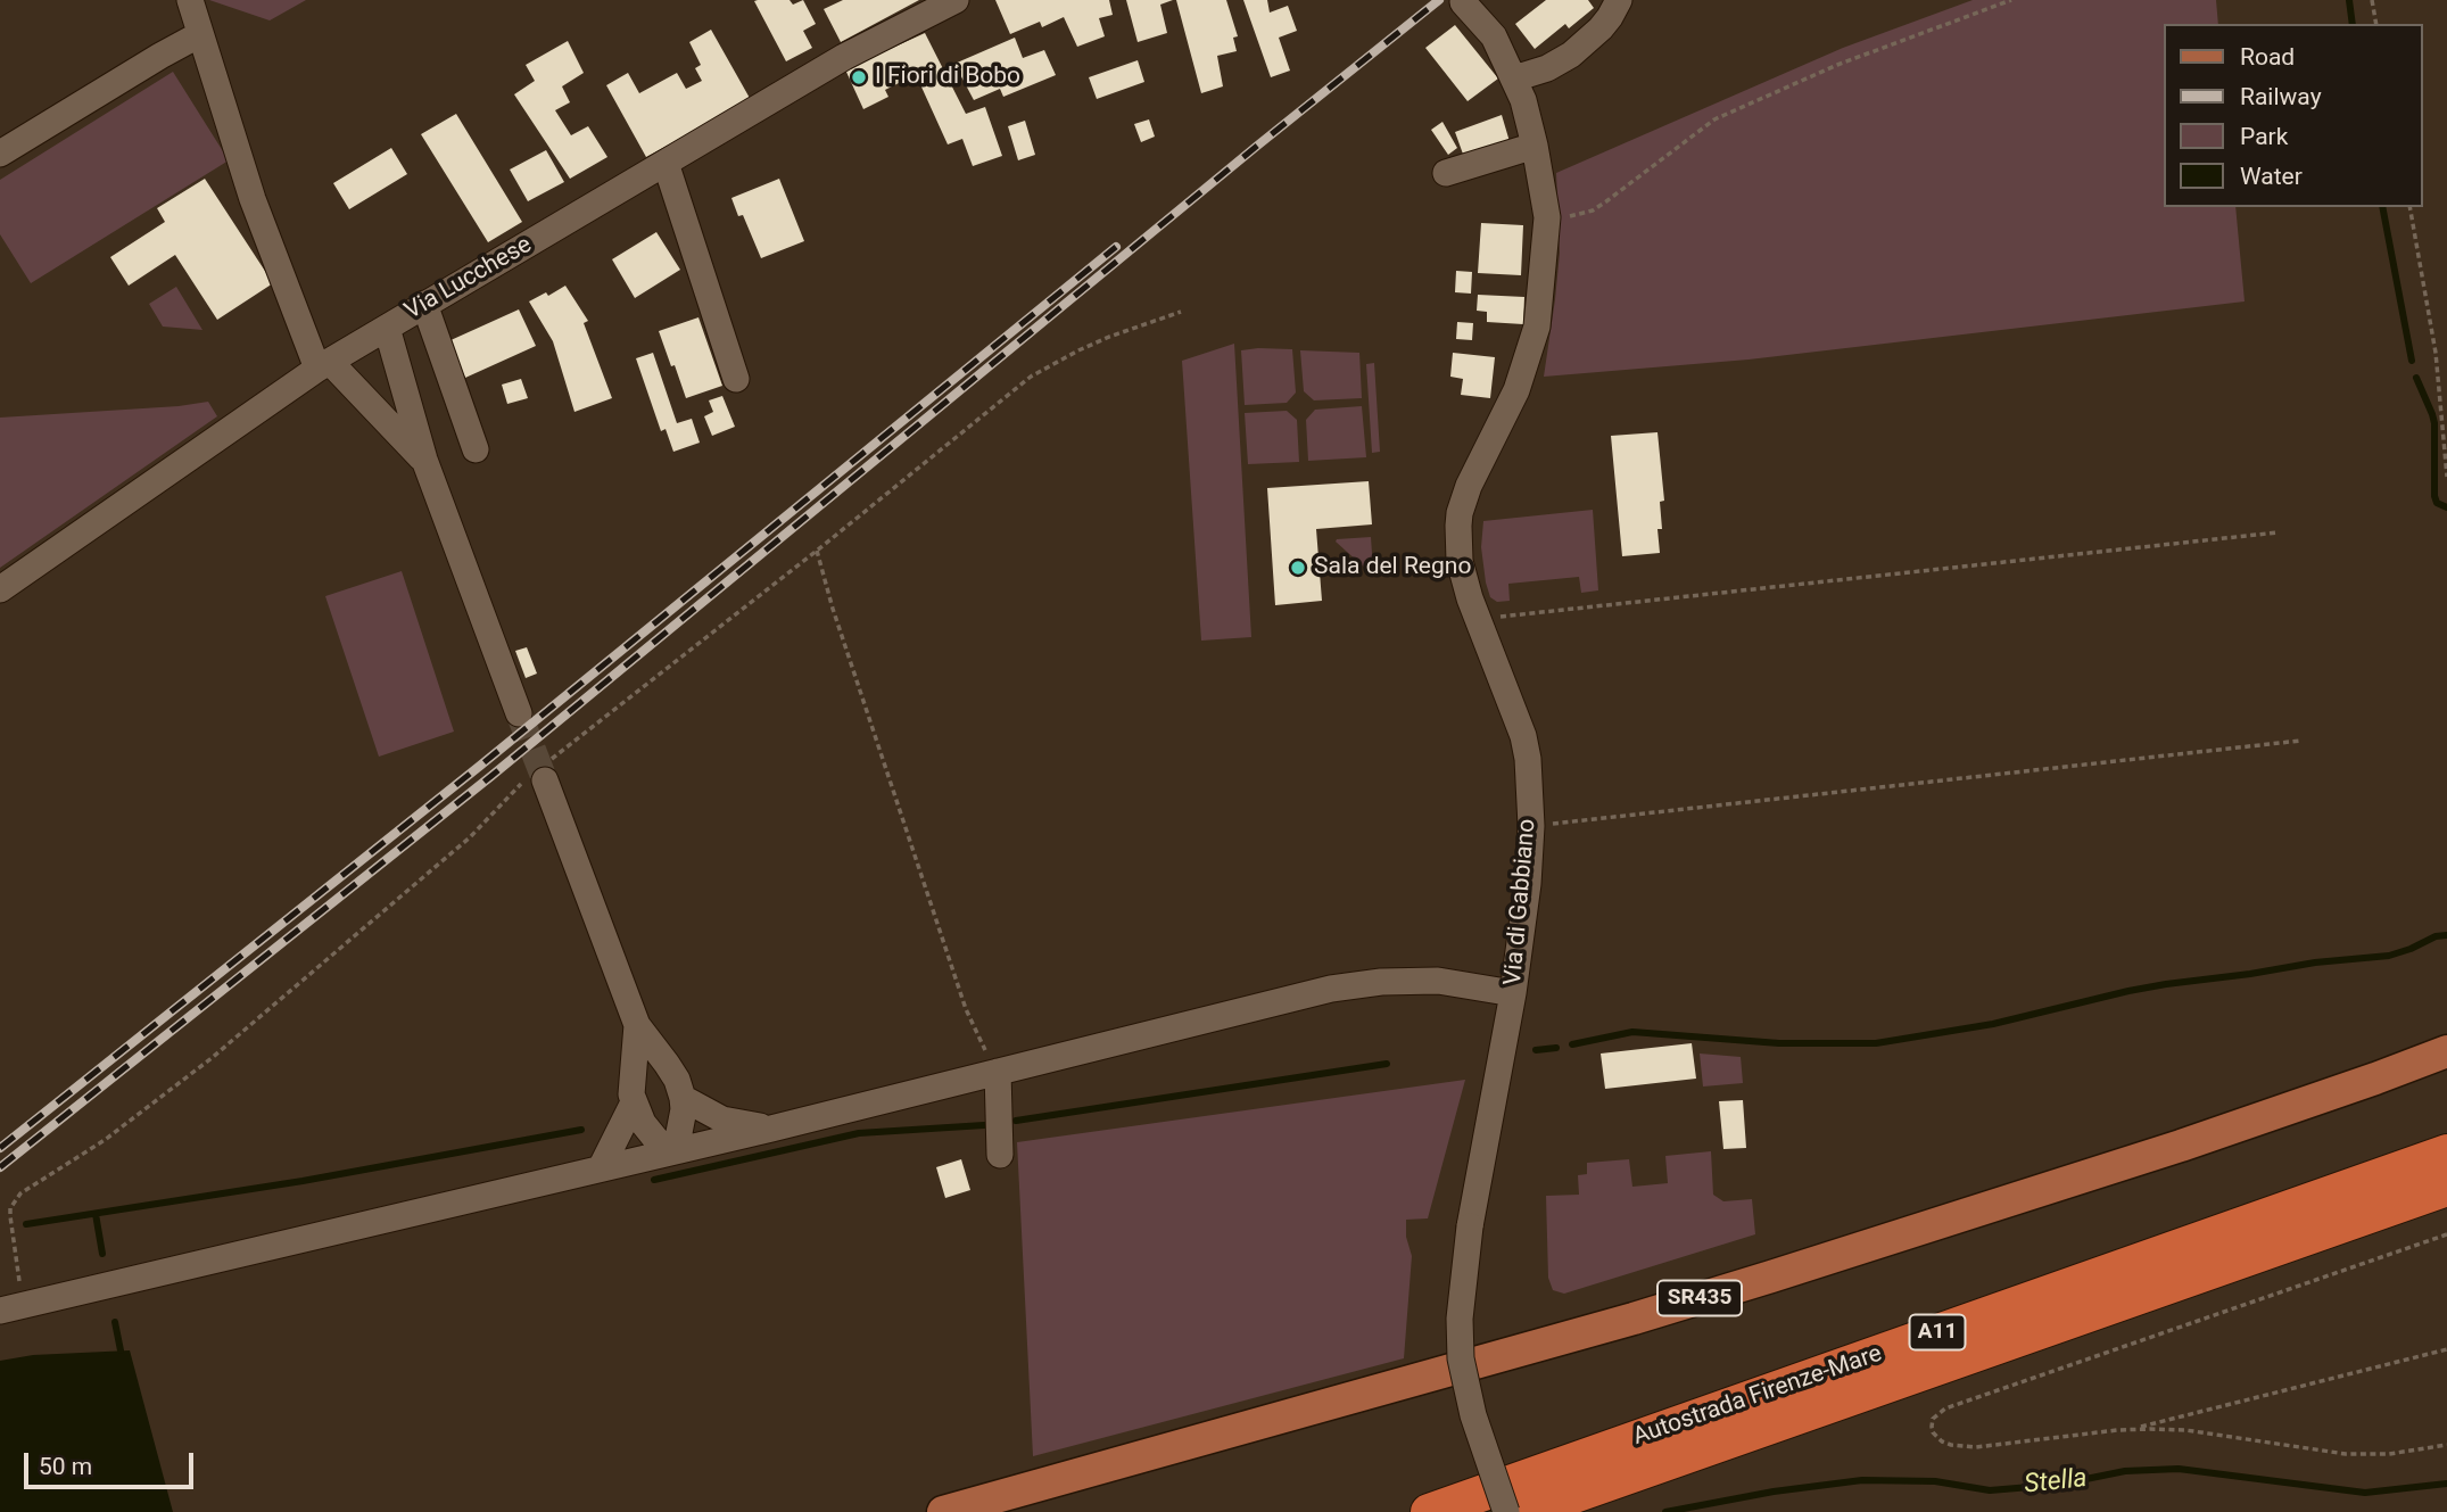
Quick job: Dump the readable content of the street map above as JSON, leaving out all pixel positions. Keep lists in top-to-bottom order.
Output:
{
  "streets": {
    "highway": ["A11", "Autostrada Firenze-Mare"],
    "main road": ["SR435"],
    "street": ["Via Lucchese", "Via di Gabbiano"]
  },
  "water": ["Stella"],
  "places": ["I Fiori di Bobo", "Sala del Regno"],
  "legend": [
    "Road",
    "Railway",
    "Park",
    "Water"
  ],
  "scale_bar": "50 m"
}
